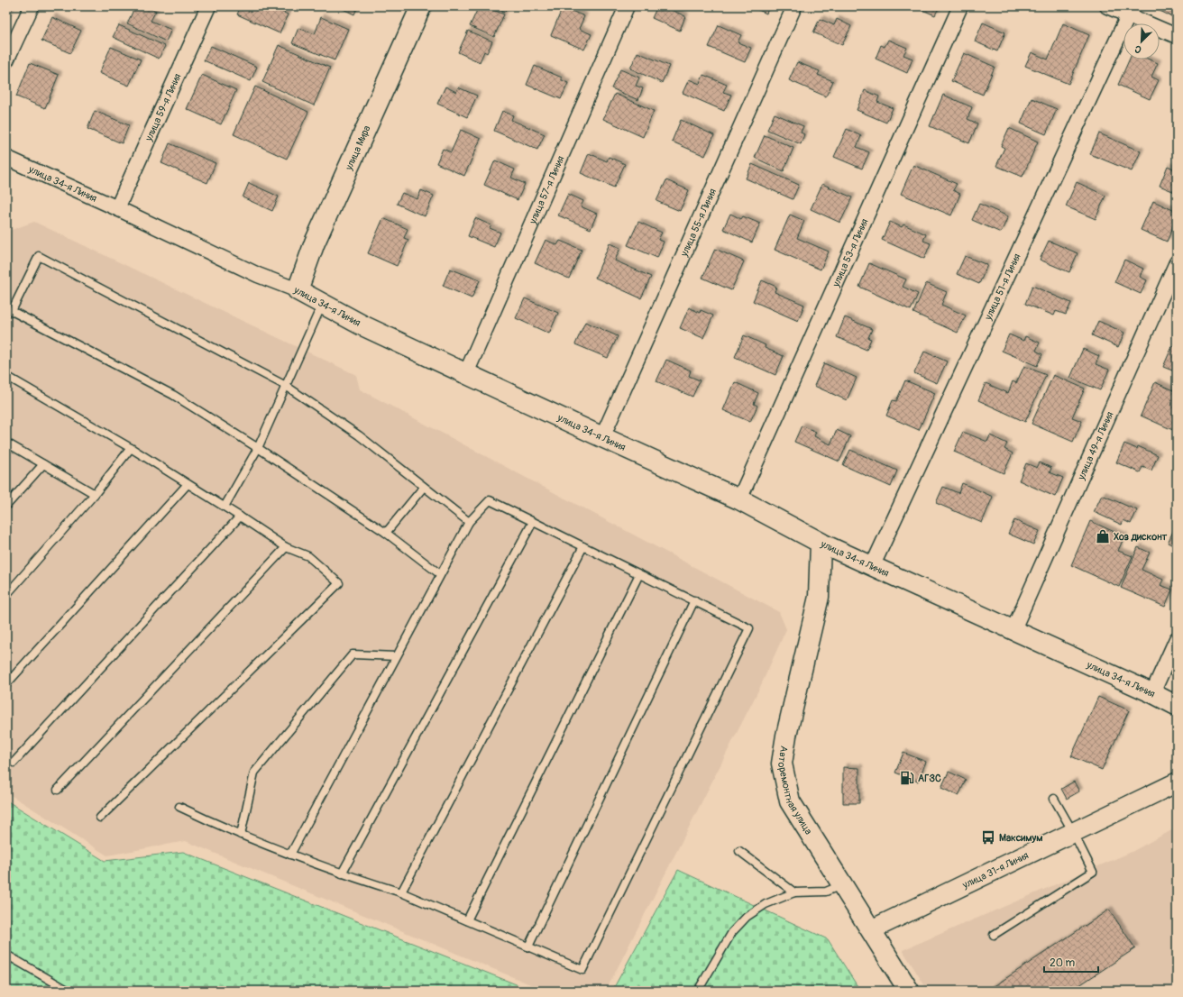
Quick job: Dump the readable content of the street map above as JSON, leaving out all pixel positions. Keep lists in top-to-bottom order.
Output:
{
  "streets": {
    "main road": ["улица Мира", "улица 34-я Линия", "Авторемонтная улица"],
    "street": [
      "улица 59-я Линия",
      "улица 57-я Линия",
      "улица 55-я Линия",
      "улица 53-я Линия",
      "улица 51-я Линия",
      "улица 49-я Линия",
      "улица 31-я Линия"
    ]
  },
  "crossings": [
    ["улица 59-я Линия", "улица 34-я Линия"],
    ["улица Мира", "улица 34-я Линия"],
    ["улица 34-я Линия", "улица 57-я Линия"],
    ["улица 34-я Линия", "улица 55-я Линия"],
    ["улица 34-я Линия", "улица 53-я Линия"],
    ["улица 34-я Линия", "улица 51-я Линия"],
    ["улица 34-я Линия", "улица 49-я Линия"],
    ["улица 34-я Линия", "Авторемонтная улица"],
    ["Авторемонтная улица", "улица 31-я Линия"]
  ],
  "places": {
    "shop": ["Хоз дисконт"],
    "fuel station": ["АГЗС"],
    "bus stop": ["Максимум"]
  },
  "scale_bar": "20 m",
  "north": "bottom left"
}
